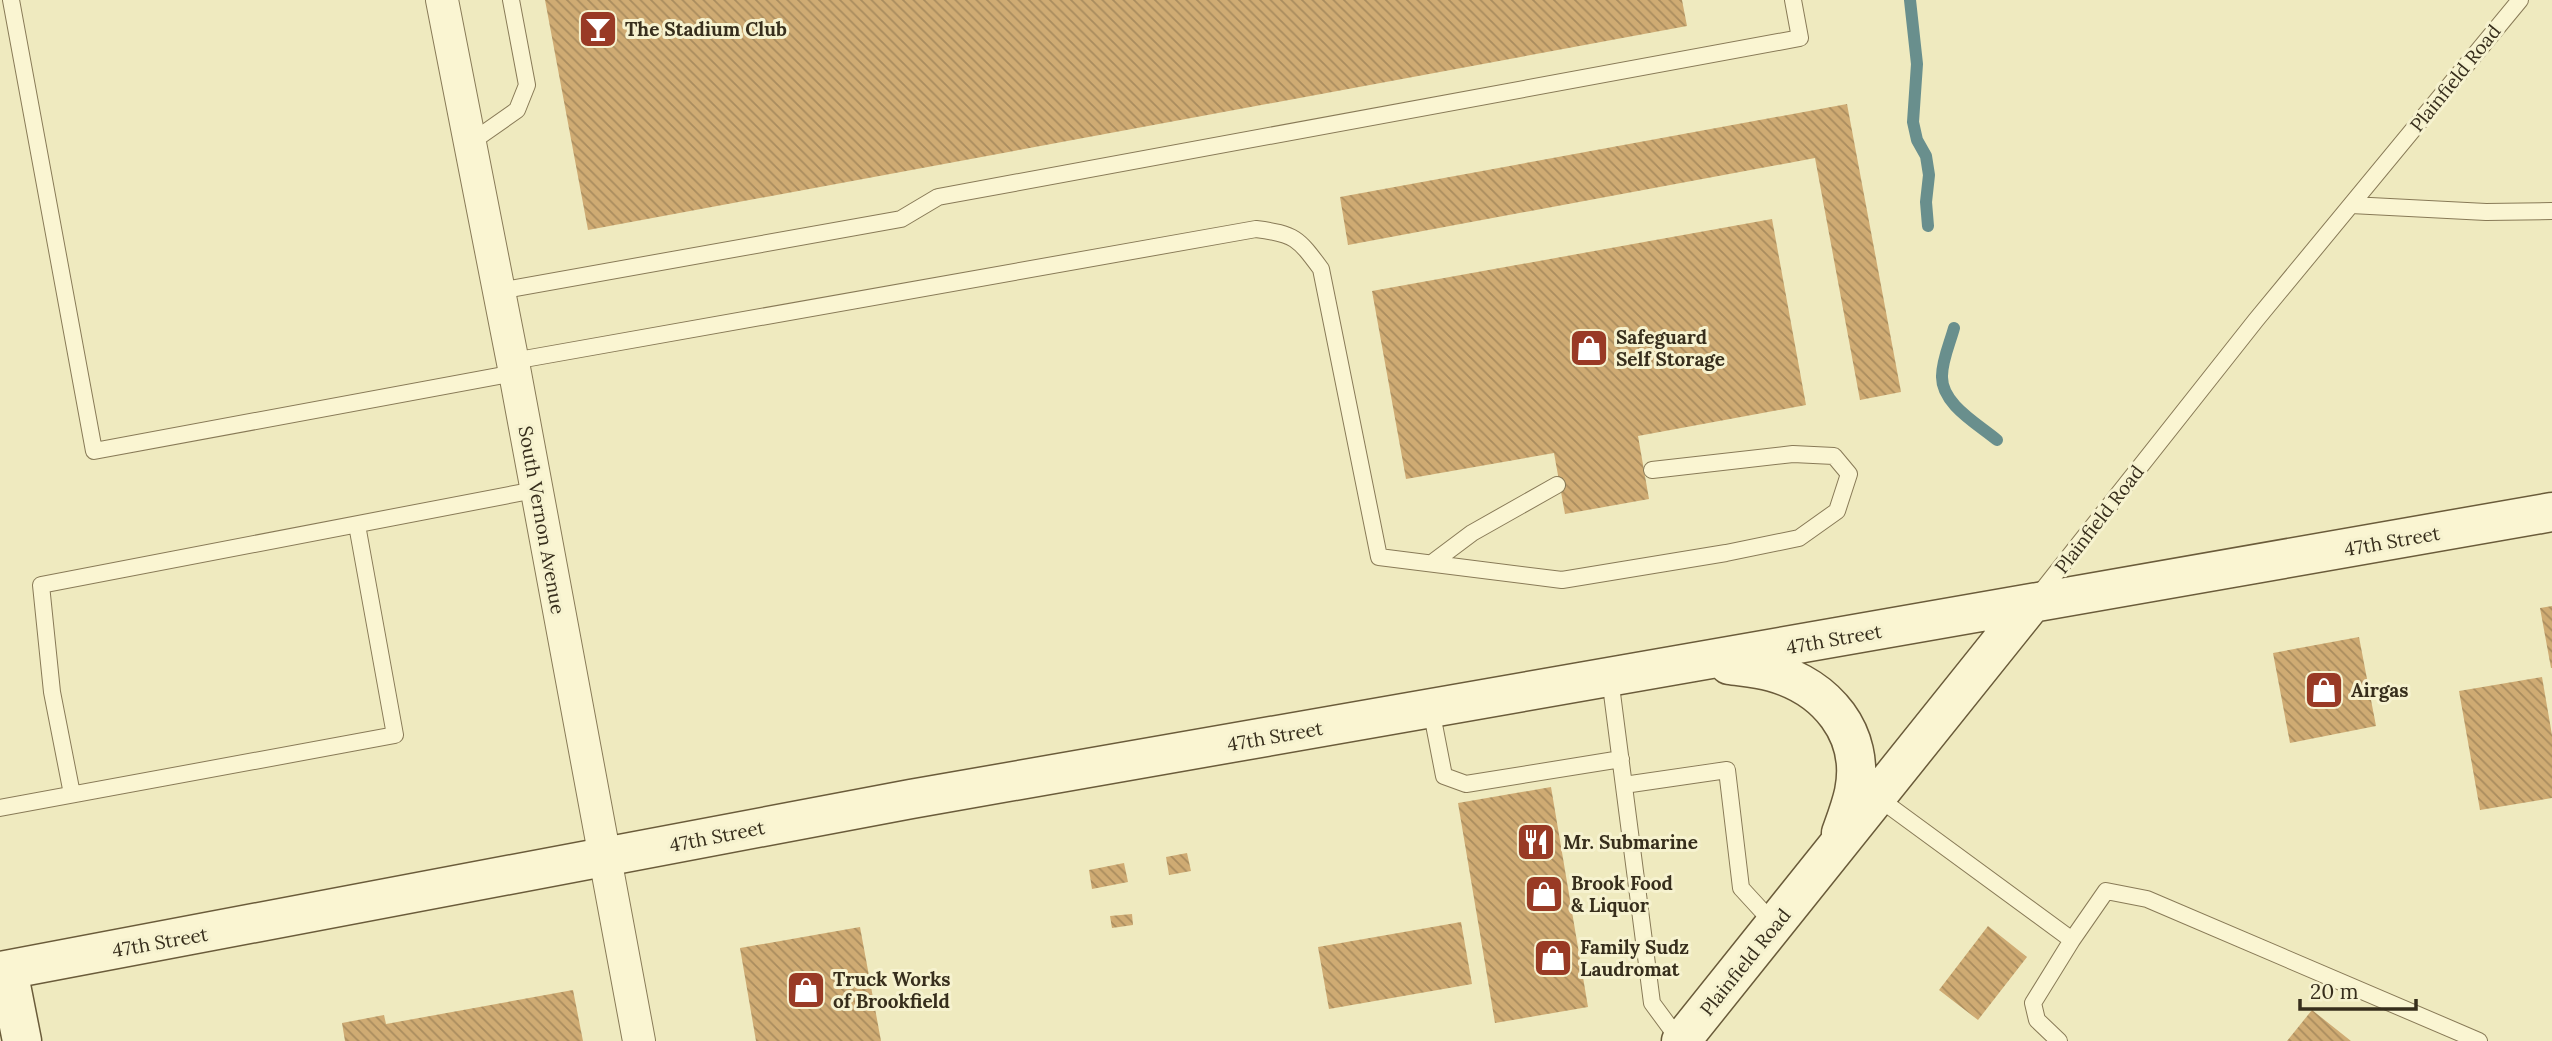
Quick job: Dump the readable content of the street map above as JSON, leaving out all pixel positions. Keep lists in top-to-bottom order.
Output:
{
  "streets": {
    "main road": ["Plainfield Road", "47th Street"],
    "street": ["South Vernon Avenue"]
  },
  "crossings": [
    ["Plainfield Road", "47th Street"],
    ["South Vernon Avenue", "47th Street"]
  ],
  "places": {
    "bar": ["The Stadium Club"],
    "shop": [
      "Safeguard Self Storage",
      "Airgas",
      "Brook Food & Liquor",
      "Family Sudz Laudromat",
      "Truck Works of Brookfield"
    ],
    "restaurant": ["Mr. Submarine"]
  },
  "scale_bar": "20 m"
}
